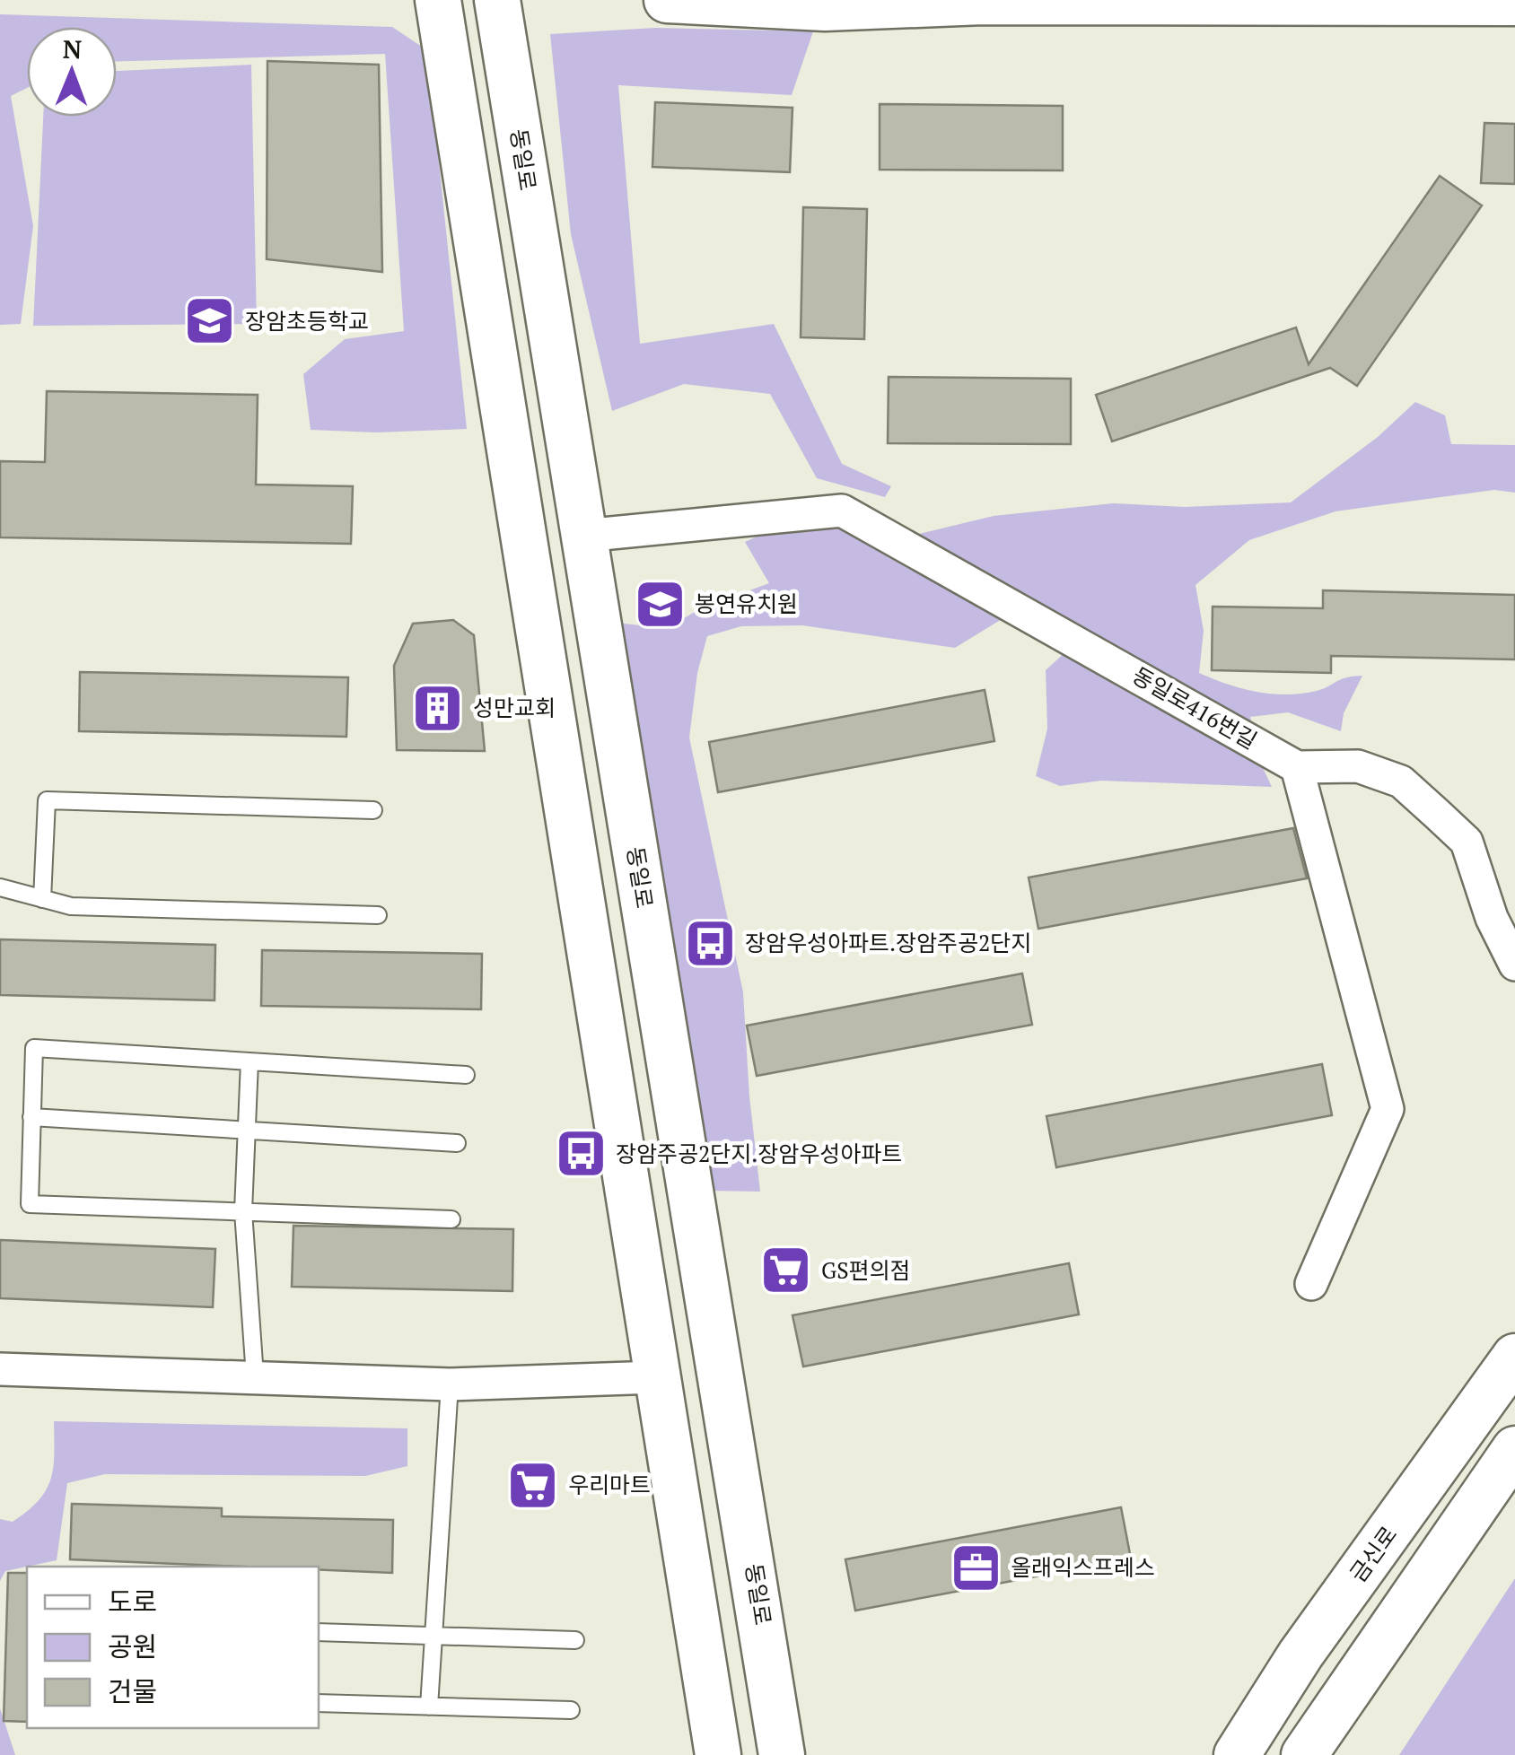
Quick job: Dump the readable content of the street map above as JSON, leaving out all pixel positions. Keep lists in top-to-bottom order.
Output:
{
  "streets": {
    "street": ["동일로", "동일로416번길", "금신로"]
  },
  "crossings": [
    ["동일로", "동일로416번길"]
  ],
  "places": {
    "school or university": ["장암초등학교", "봉연유치원"],
    "building": ["성만교회"],
    "bus stop": ["장암우성아파트.장암주공2단지", "장암주공2단지.장암우성아파트"],
    "supermarket": ["GS편의점", "우리마트"],
    "office": ["올래익스프레스"]
  },
  "legend": ["도로", "공원", "건물"],
  "north": "top"
}
